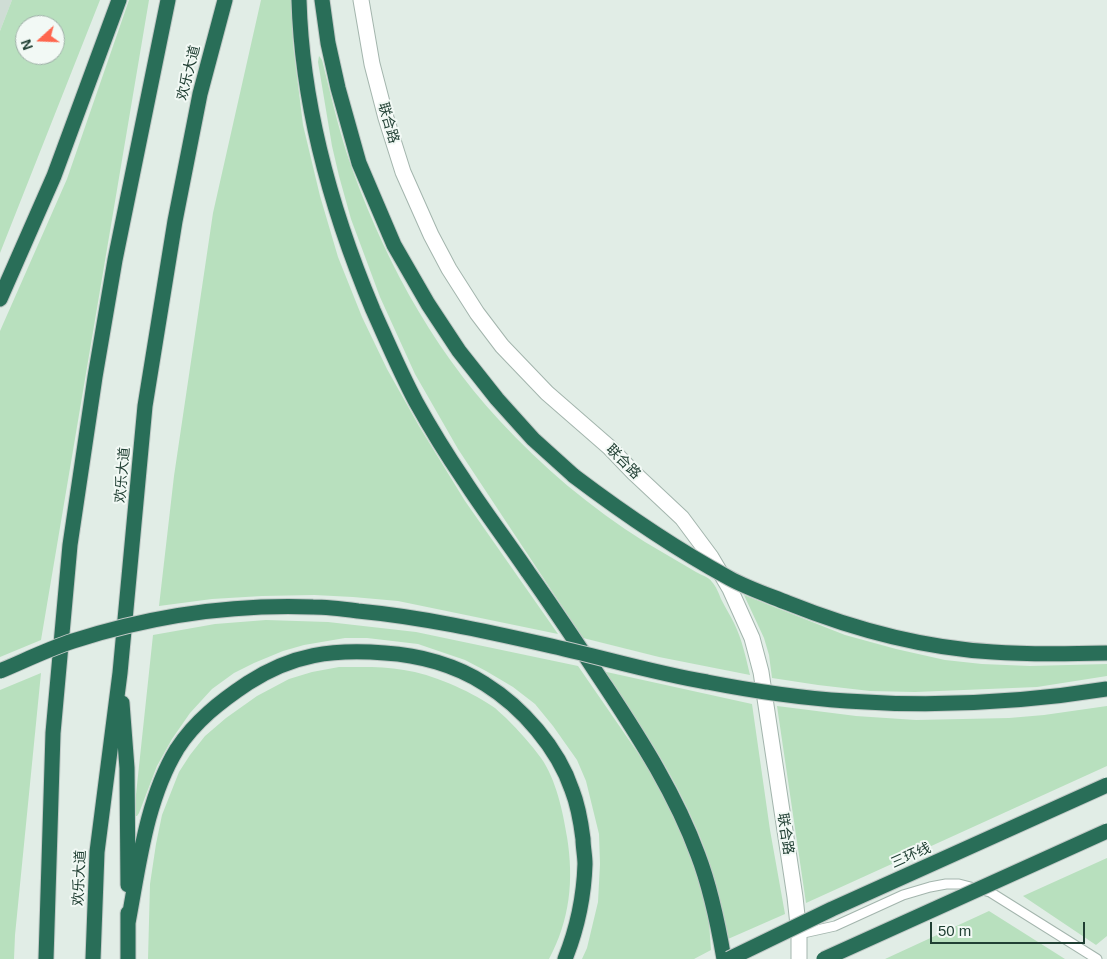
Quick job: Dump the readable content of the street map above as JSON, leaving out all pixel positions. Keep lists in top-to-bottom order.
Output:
{
  "streets": {
    "highway": ["欢乐大道", "三环线"],
    "street": ["联合路"]
  },
  "scale_bar": "50 m",
  "north": "left"
}
